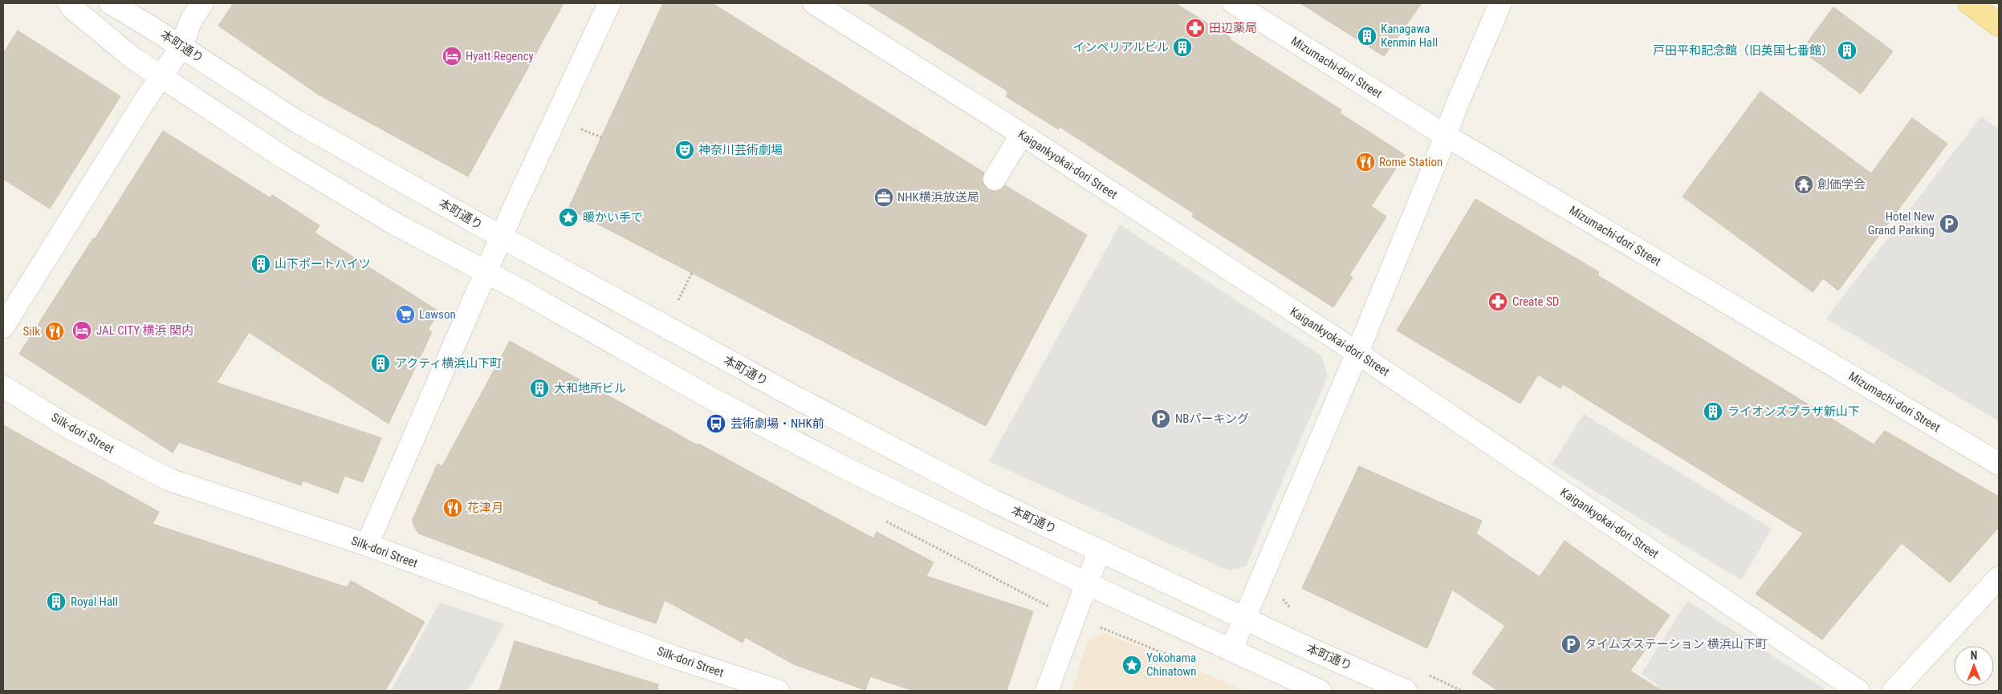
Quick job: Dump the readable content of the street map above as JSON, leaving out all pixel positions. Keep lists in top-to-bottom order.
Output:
{
  "streets": {
    "street": [
      "本町通り",
      "Mizumachi-dori Street",
      "Kaigankyokai-dori Street",
      "Silk-dori Street"
    ]
  },
  "places": {
    "pharmacy": ["田辺薬局", "Create SD"],
    "building": [
      "Kanagawa Kenmin Hall",
      "インペリアルビル",
      "戸田平和記念館（旧英国七番館）",
      "山下ポートハイツ",
      "アクティ横浜山下町",
      "大和地所ビル",
      "ライオンズプラザ新山下",
      "Royal Hall"
    ],
    "hotel": ["Hyatt Regency", "JAL CITY 横浜 関内"],
    "theatre": ["神奈川芸術劇場"],
    "restaurant": ["Rome Station", "Silk", "花津月"],
    "temple": ["創価学会"],
    "office": ["NHK横浜放送局"],
    "place": ["暖かい手で", "Yokohama Chinatown"],
    "parking": ["Hotel New Grand Parking", "NBパーキング", "タイムズステーション 横浜山下町"],
    "supermarket": ["Lawson"],
    "bus stop": ["芸術劇場・NHK前"]
  },
  "north": "top"
}
